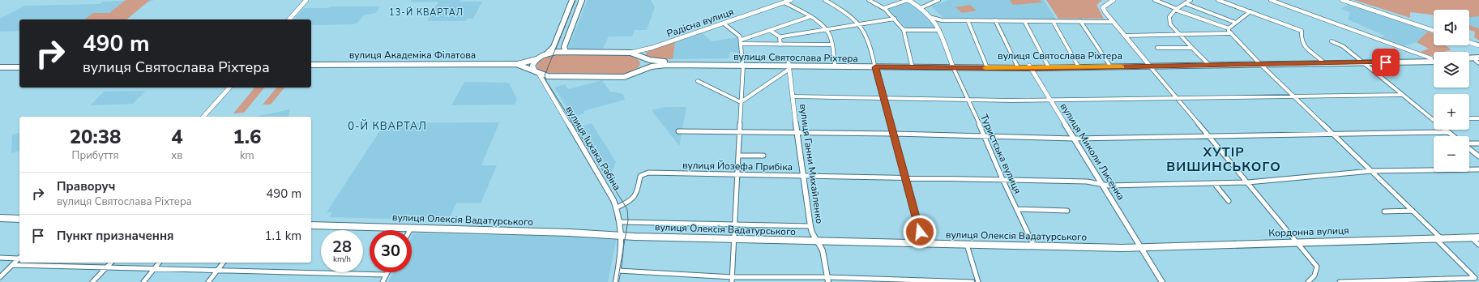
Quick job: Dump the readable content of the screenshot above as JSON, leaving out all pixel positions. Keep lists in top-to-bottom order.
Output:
{
  "streets": {
    "main road": [
      "вулиця Академіка Філатова",
      "вулиця Святослава Ріхтера",
      "вулиця Олексія Вадатурського",
      "Кордонна вулиця"
    ],
    "street": [
      "Радісна вулиця",
      "вулиця Іцхака Рабіна",
      "вулиця Миколи Лисенка",
      "Туристська вулиця",
      "вулиця Ганни Михайленко",
      "вулиця Йозефа Прибіка"
    ]
  },
  "crossings": [
    ["Радісна вулиця", "вулиця Святослава Ріхтера"],
    ["вулиця Академіка Філатова", "вулиця Святослава Ріхтера"],
    ["вулиця Академіка Філатова", "вулиця Іцхака Рабіна"],
    ["вулиця Святослава Ріхтера", "вулиця Іцхака Рабіна"],
    ["вулиця Святослава Ріхтера", "вулиця Миколи Лисенка"],
    ["вулиця Святослава Ріхтера", "Туристська вулиця"],
    ["вулиця Святослава Ріхтера", "вулиця Ганни Михайленко"],
    ["вулиця Іцхака Рабіна", "вулиця Йозефа Прибіка"],
    ["вулиця Іцхака Рабіна", "вулиця Олексія Вадатурського"],
    ["вулиця Миколи Лисенка", "вулиця Йозефа Прибіка"],
    ["вулиця Миколи Лисенка", "вулиця Олексія Вадатурського"],
    ["вулиця Миколи Лисенка", "Кордонна вулиця"],
    ["Туристська вулиця", "вулиця Йозефа Прибіка"],
    ["Туристська вулиця", "вулиця Олексія Вадатурського"],
    ["вулиця Ганни Михайленко", "вулиця Йозефа Прибіка"],
    ["вулиця Ганни Михайленко", "вулиця Олексія Вадатурського"],
    ["вулиця Олексія Вадатурського", "Кордонна вулиця"]
  ],
  "districts": ["13-Й КВАРТАЛ", "0-Й КВАРТАЛ", "ХУТІР ВИШИНСЬКОГО"],
  "page": {
    "map_buttons": ["+", "−"],
    "turn": ["490 m", "вулиця Святослава Ріхтера"],
    "eta": [
      "20:38",
      "Прибуття",
      "4",
      "хв",
      "1.6",
      "km"
    ],
    "list": [
      {
        "name": "Праворуч",
        "note": "вулиця Святослава Ріхтера",
        "value": "490 m"
      },
      {
        "name": "Пункт призначення",
        "value": "1.1 km"
      }
    ],
    "speed": "28 km/h",
    "limit": "30"
  }
}
